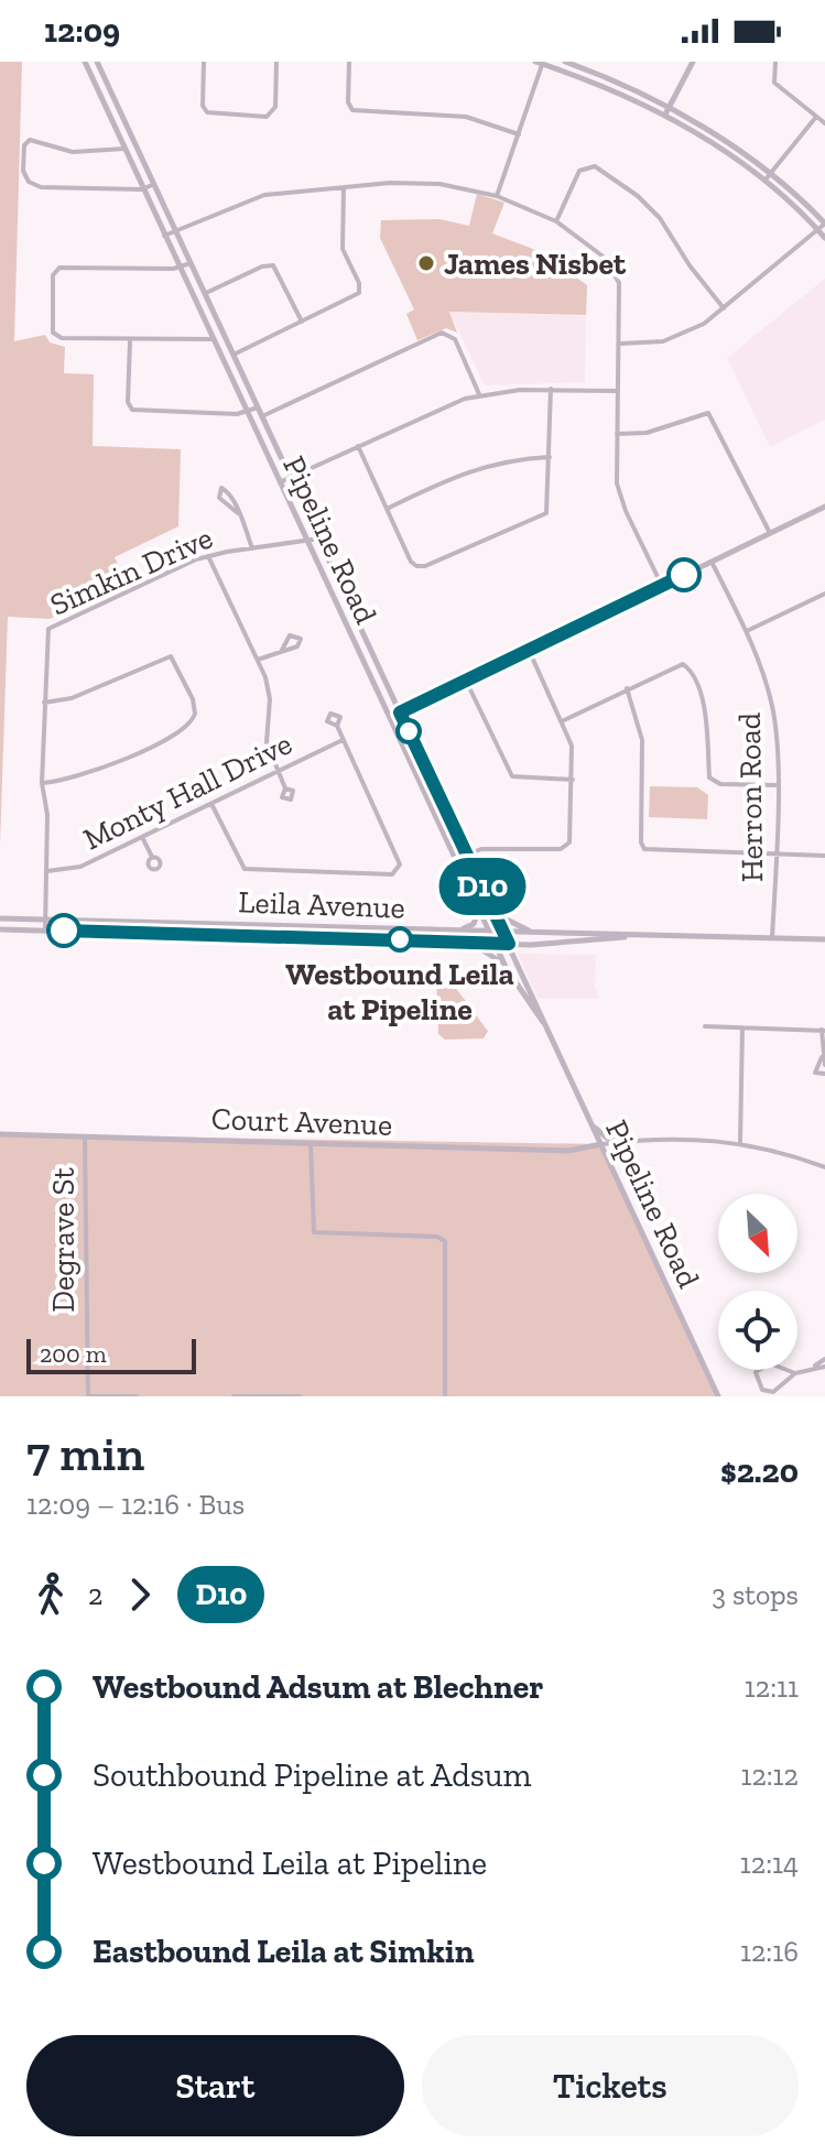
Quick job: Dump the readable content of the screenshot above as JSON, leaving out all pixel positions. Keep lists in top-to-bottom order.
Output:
{
  "streets": {
    "street": [
      "Pipeline Road",
      "Simkin Drive",
      "Monty Hall Drive",
      "Herron Road",
      "Leila Avenue",
      "Court Avenue",
      "Degrave St"
    ]
  },
  "crossings": [
    ["Pipeline Road", "Simkin Drive"],
    ["Pipeline Road", "Leila Avenue"],
    ["Pipeline Road", "Court Avenue"],
    ["Simkin Drive", "Monty Hall Drive"],
    ["Simkin Drive", "Leila Avenue"],
    ["Herron Road", "Leila Avenue"],
    ["Court Avenue", "Degrave St"]
  ],
  "places": ["James Nisbet", "Westbound Leila at Pipeline"],
  "lines": ["bus line D10"],
  "scale_bar": "200 m",
  "north": "bottom right",
  "page": {
    "status": "12:09",
    "on_map": "D10",
    "scale": "200 m",
    "heading": ["7 min", "12:09 – 12:16 · Bus", "$2.20"],
    "legs": ["2", "D10", "3 stops"],
    "list": [
      {
        "name": "Westbound Adsum at Blechner",
        "value": "12:11"
      },
      {
        "name": "Southbound Pipeline at Adsum",
        "value": "12:12"
      },
      {
        "name": "Westbound Leila at Pipeline",
        "value": "12:14"
      },
      {
        "name": "Eastbound Leila at Simkin",
        "value": "12:16"
      }
    ],
    "buttons": ["Start", "Tickets"]
  }
}
